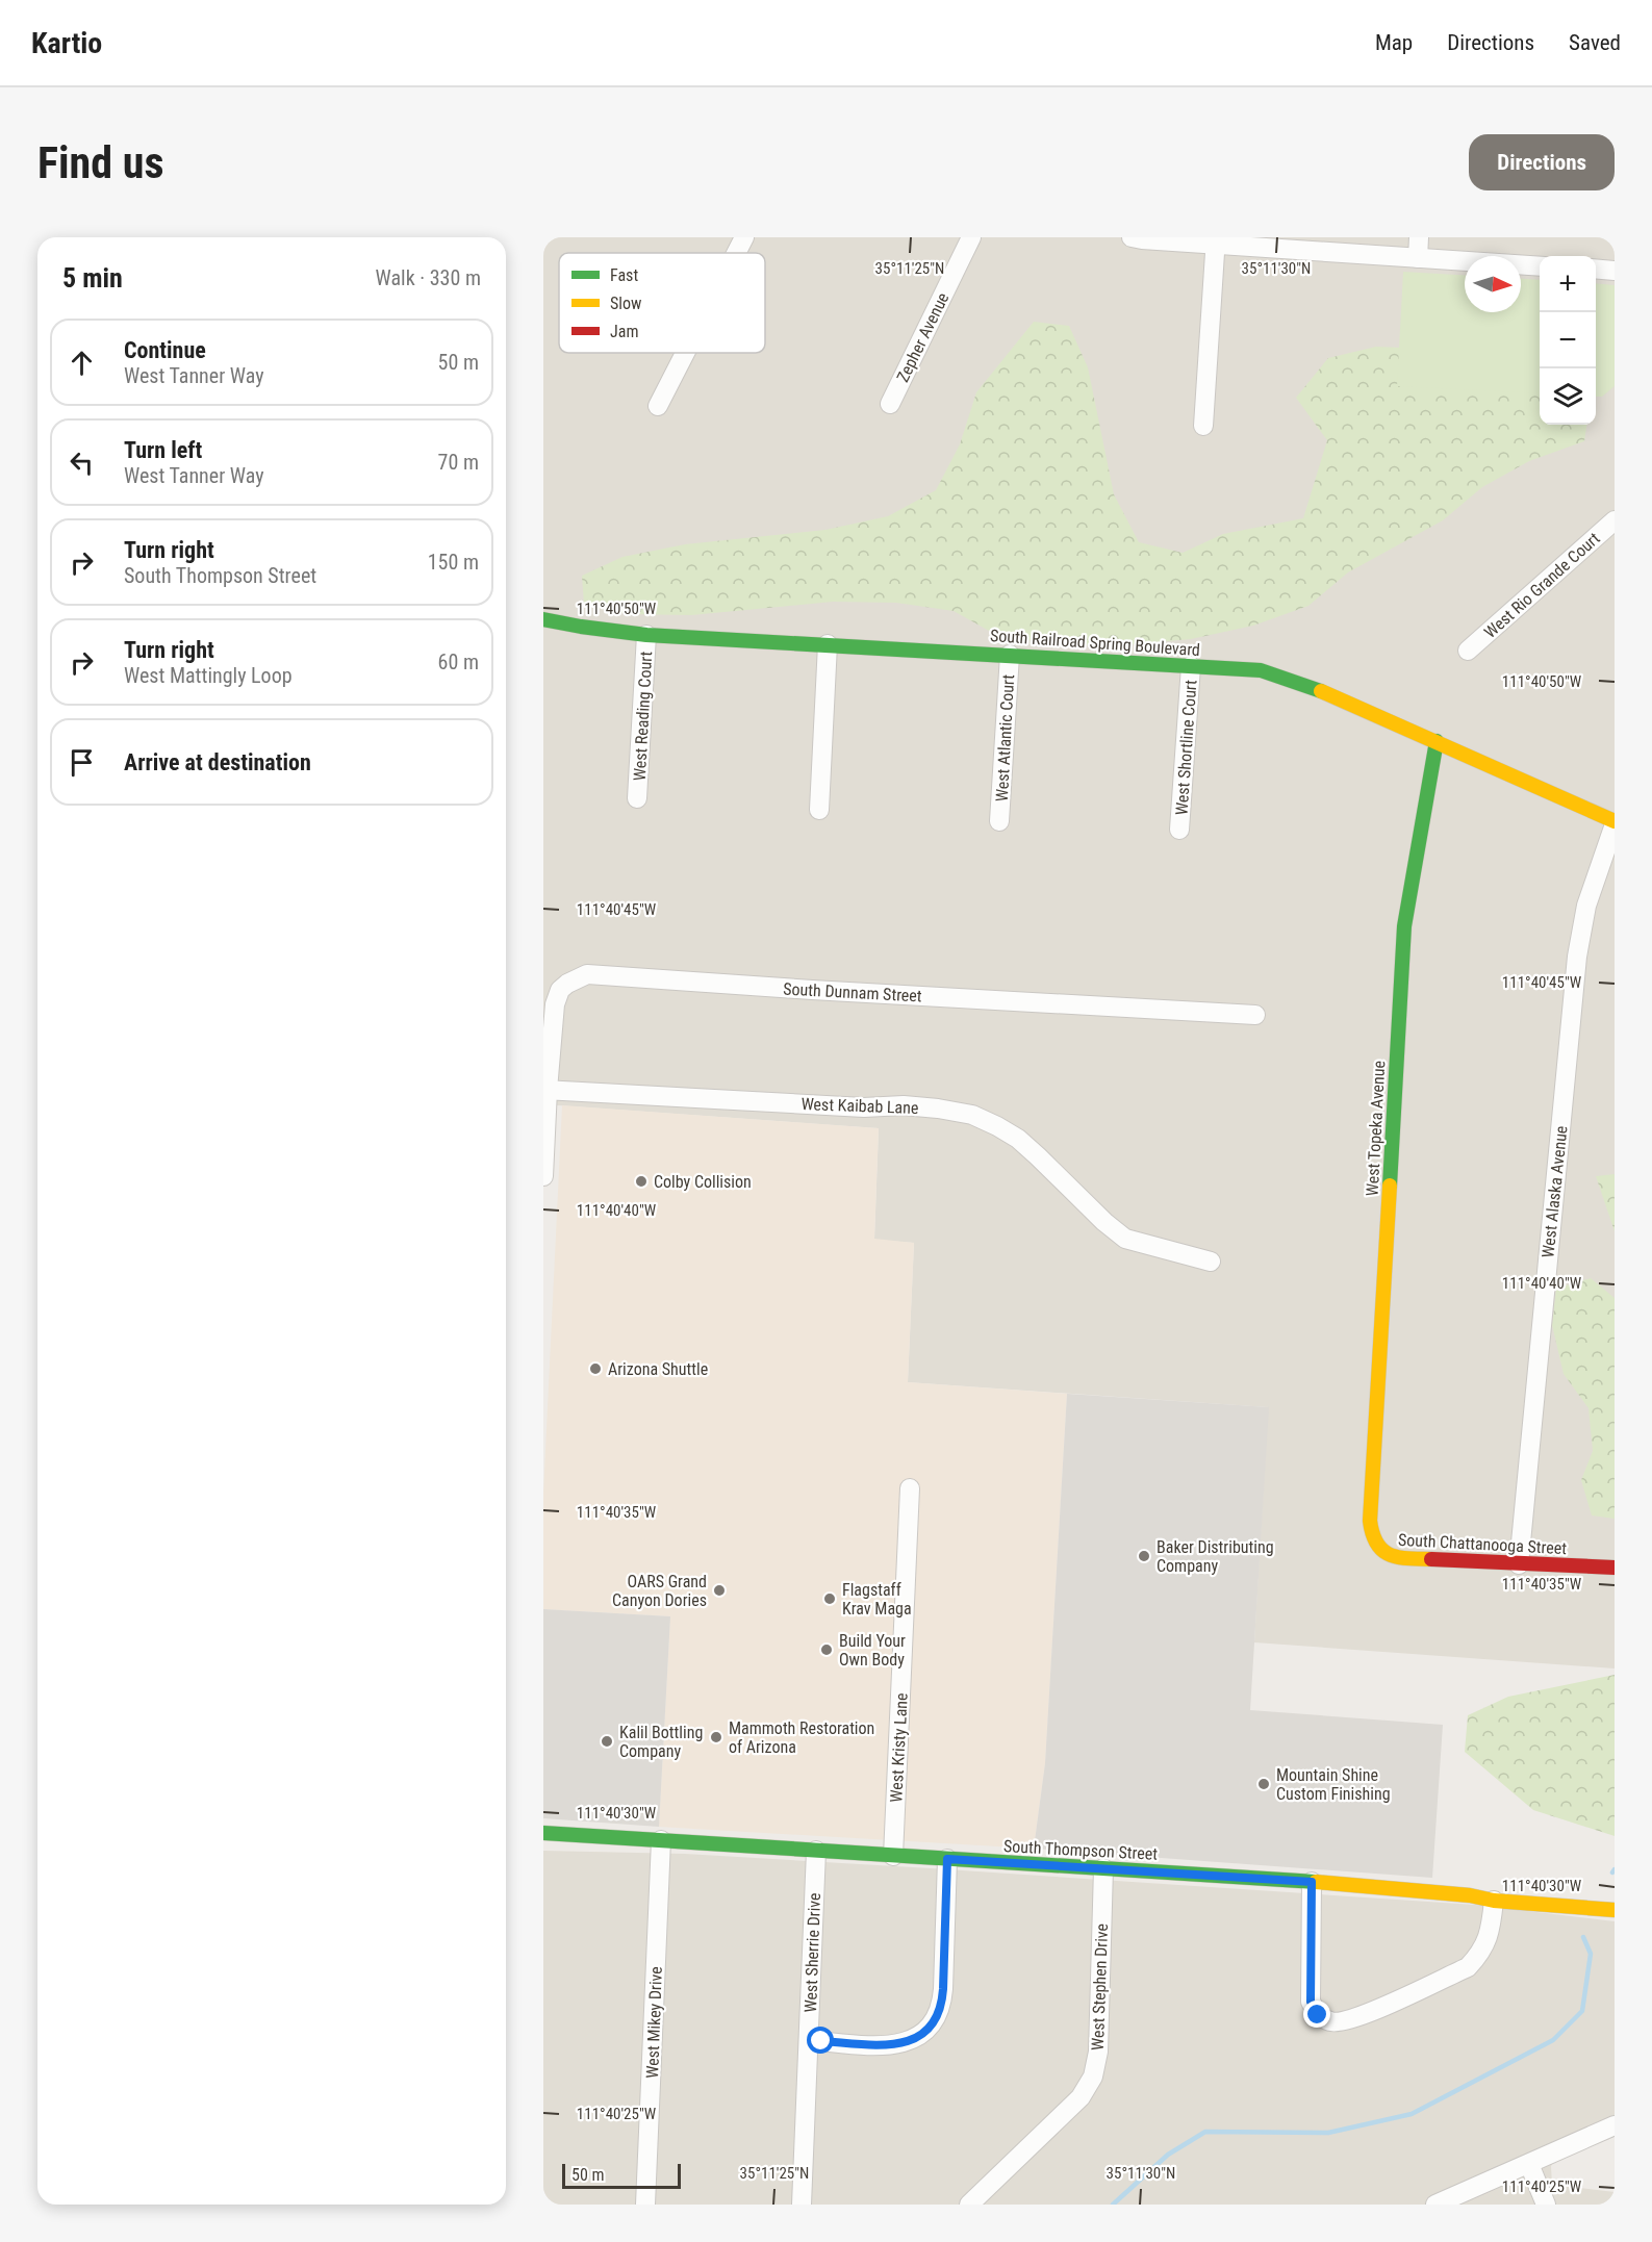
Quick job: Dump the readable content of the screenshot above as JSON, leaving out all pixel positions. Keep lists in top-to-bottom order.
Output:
{
  "streets": {
    "street": [
      "Zepher Avenue",
      "West Rio Grande Court",
      "South Railroad Spring Boulevard",
      "West Reading Court",
      "West Atlantic Court",
      "West Shortline Court",
      "South Dunnam Street",
      "West Kaibab Lane",
      "West Topeka Avenue",
      "West Alaska Avenue",
      "South Chattanooga Street",
      "West Kristy Lane",
      "South Thompson Street",
      "West Sherrie Drive",
      "West Stephen Drive",
      "West Mikey Drive"
    ]
  },
  "crossings": [
    ["South Railroad Spring Boulevard", "West Reading Court"],
    ["South Railroad Spring Boulevard", "West Atlantic Court"],
    ["South Railroad Spring Boulevard", "West Shortline Court"],
    ["South Railroad Spring Boulevard", "West Topeka Avenue"],
    ["South Railroad Spring Boulevard", "West Alaska Avenue"],
    ["South Dunnam Street", "West Kaibab Lane"],
    ["West Topeka Avenue", "South Chattanooga Street"],
    ["West Alaska Avenue", "South Chattanooga Street"],
    ["West Kristy Lane", "South Thompson Street"],
    ["South Thompson Street", "West Sherrie Drive"],
    ["South Thompson Street", "West Stephen Drive"],
    ["South Thompson Street", "West Mikey Drive"]
  ],
  "places": [
    "Colby Collision",
    "Arizona Shuttle",
    "Baker Distributing Company",
    "OARS Grand Canyon Dories",
    "Flagstaff Krav Maga",
    "Build Your Own Body",
    "Mammoth Restoration of Arizona",
    "Kalil Bottling Company",
    "Mountain Shine Custom Finishing"
  ],
  "legend": ["Fast", "Slow", "Jam"],
  "scale_bar": "50 m",
  "north": "right",
  "page": {
    "header": "Kartio",
    "nav": ["Map", "Directions", "Saved"],
    "buttons": "Directions",
    "title": "Find us",
    "heading": ["5 min", "Walk · 330 m"],
    "map_buttons": ["+", "−"],
    "list": [
      ["Continue", "West Tanner Way", "50 m"],
      ["Turn left", "West Tanner Way", "70 m"],
      ["Turn right", "South Thompson Street", "150 m"],
      ["Turn right", "West Mattingly Loop", "60 m"],
      "Arrive at destination"
    ],
    "scale": "50 m"
  },
  "coordinates": [
    "35°11'25\"N",
    "35°11'30\"N",
    "111°40'50\"W",
    "111°40'45\"W",
    "111°40'40\"W",
    "111°40'35\"W",
    "111°40'30\"W",
    "111°40'25\"W"
  ]
}
